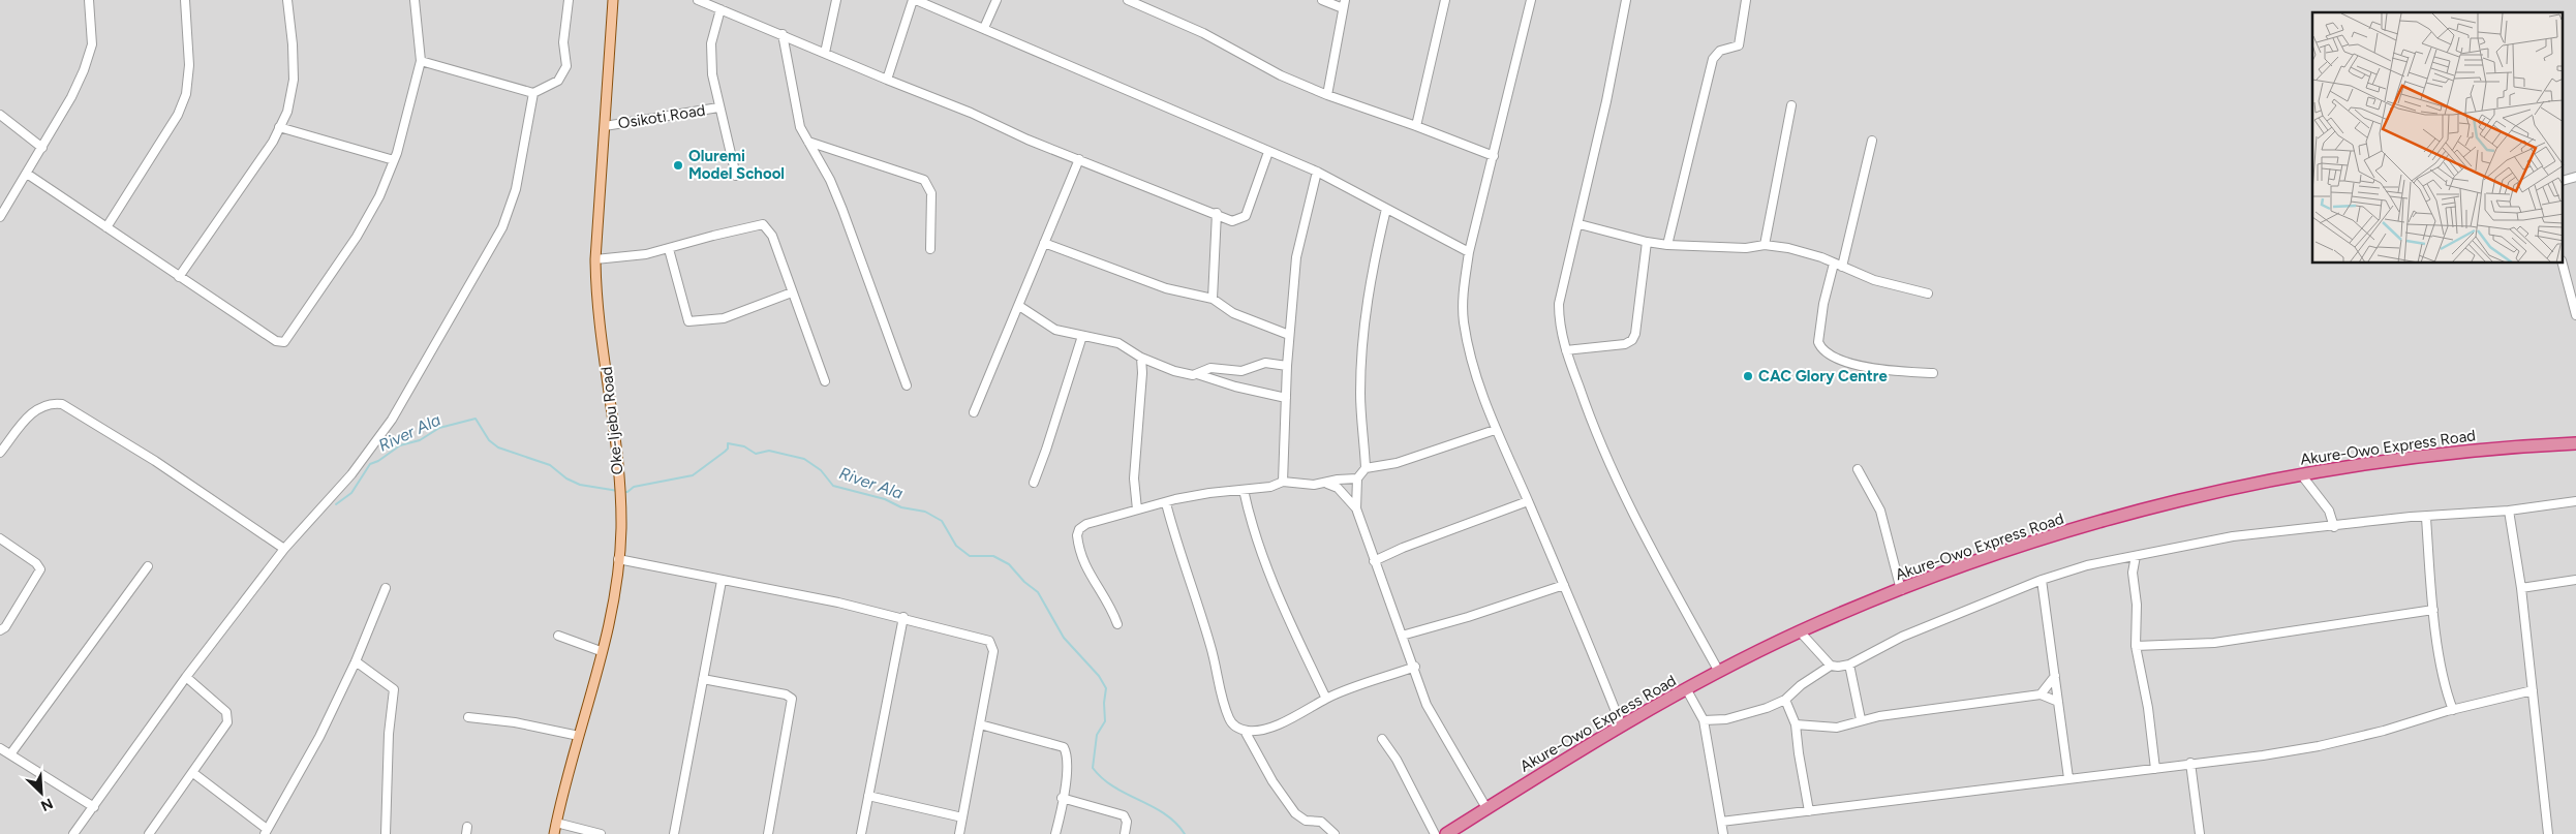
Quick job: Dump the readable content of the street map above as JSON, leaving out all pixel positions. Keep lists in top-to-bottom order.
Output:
{
  "streets": {
    "highway": ["Akure-Owo Express Road"],
    "main road": ["Oke-Ijebu Road"],
    "street": ["Osikoti Road"]
  },
  "crossings": [
    ["Osikoti Road", "Oke-Ijebu Road"]
  ],
  "water": ["River Ala"],
  "places": ["Oluremi Model School", "CAC Glory Centre"],
  "north": "bottom right"
}
